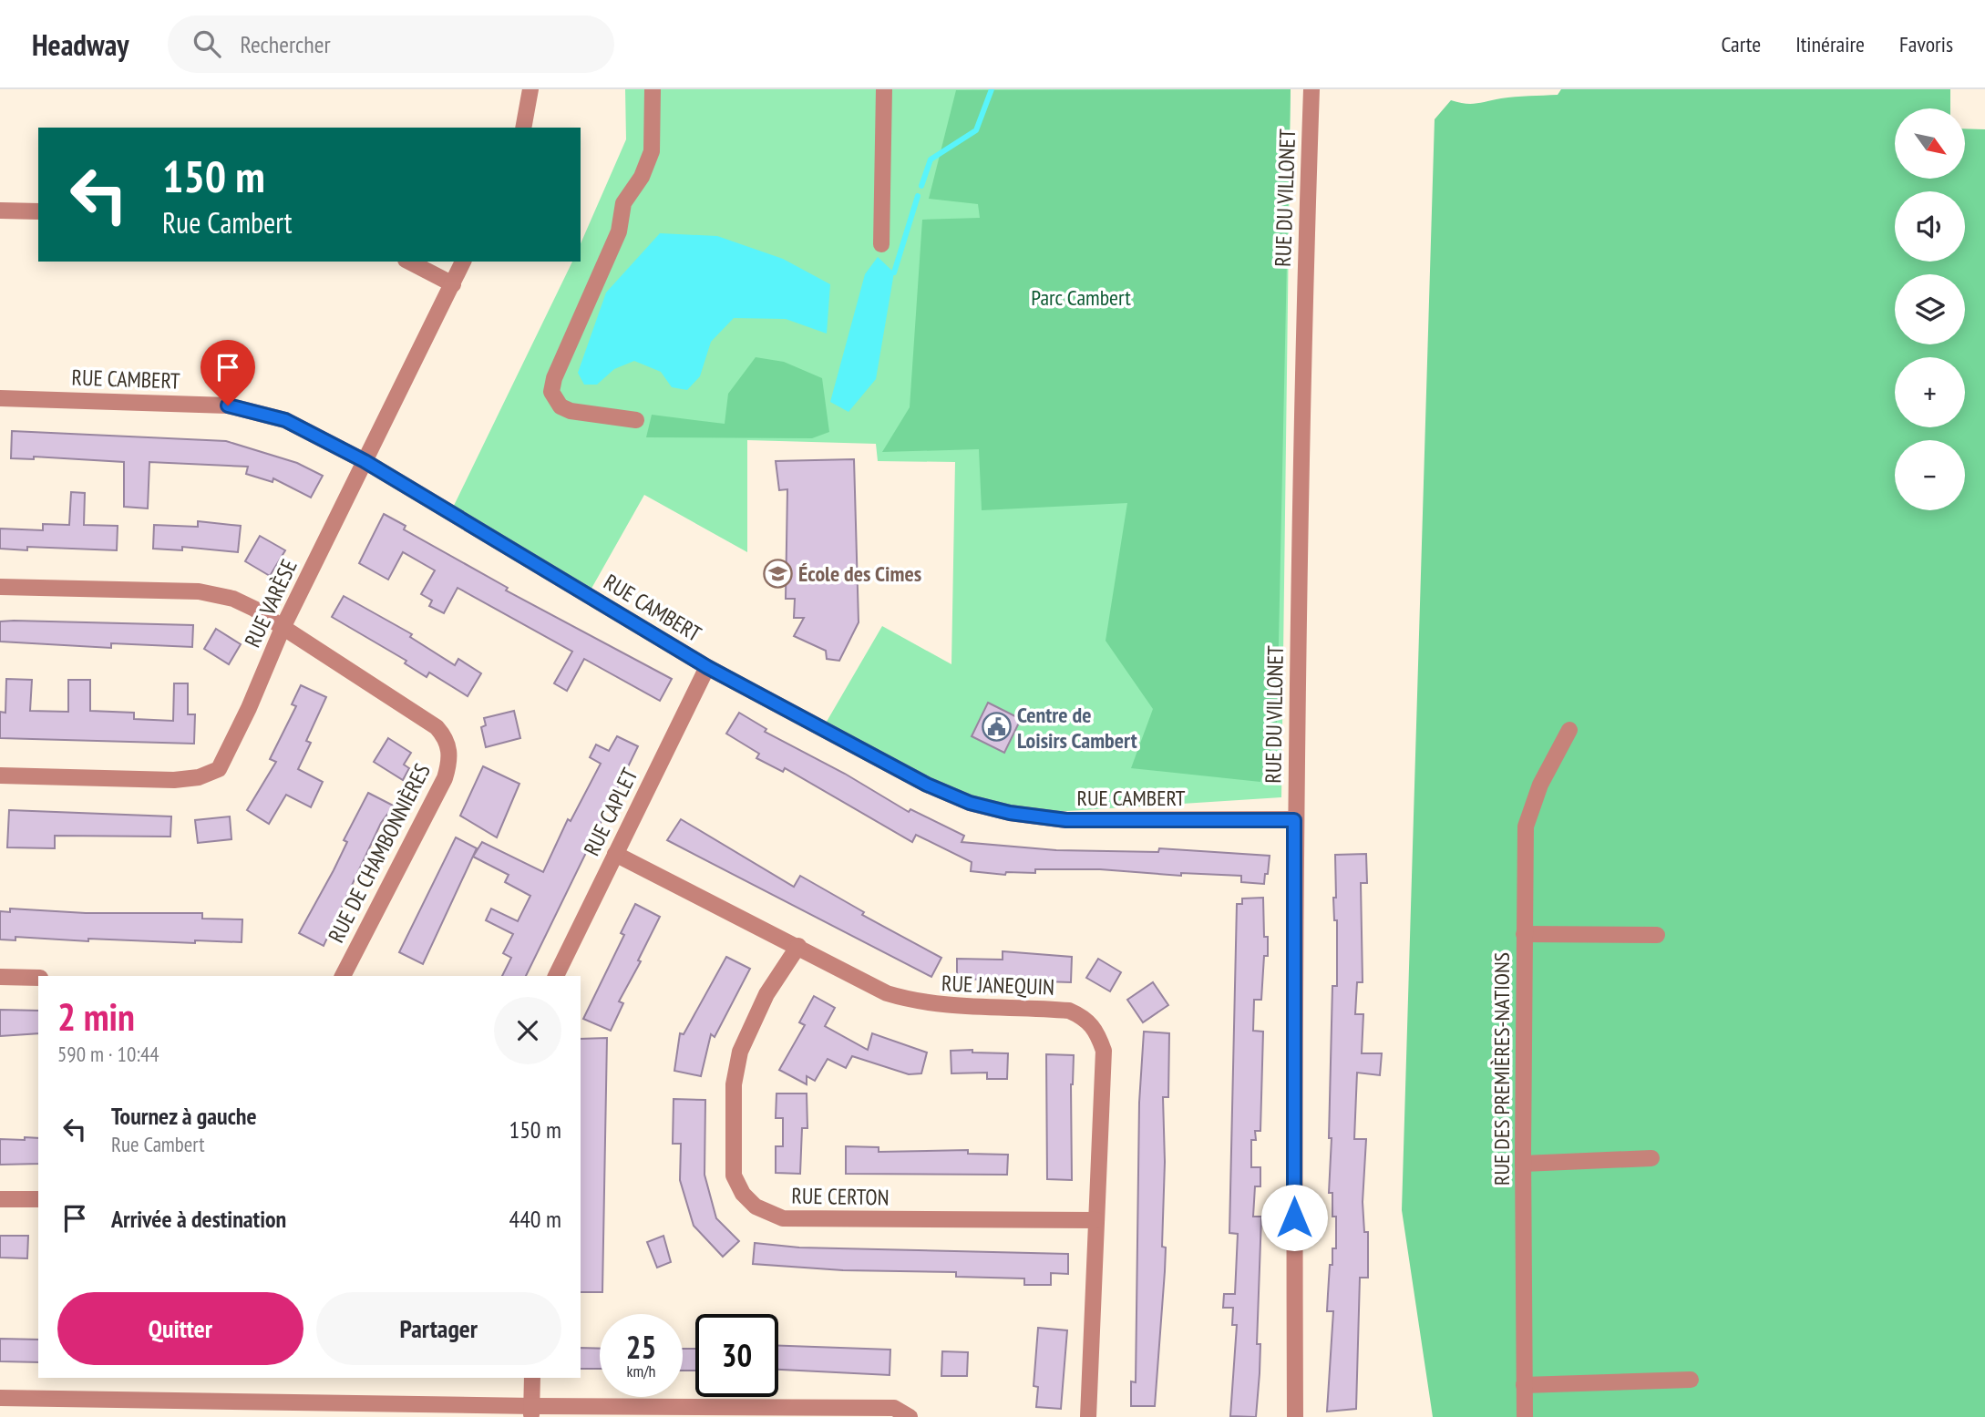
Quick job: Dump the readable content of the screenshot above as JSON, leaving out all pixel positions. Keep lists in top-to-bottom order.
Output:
{
  "streets": {
    "street": [
      "RUE DU VILLONET",
      "RUE CAMBERT",
      "RUE VARÈSE",
      "RUE CAPLET",
      "RUE DE CHAMBONNIÈRES",
      "RUE JANEQUIN",
      "RUE DES PREMIÈRES-NATIONS",
      "RUE CERTON"
    ]
  },
  "crossings": [
    ["RUE DU VILLONET", "RUE CAMBERT"],
    ["RUE CAMBERT", "RUE VARÈSE"],
    ["RUE CAMBERT", "RUE CAPLET"],
    ["RUE VARÈSE", "RUE DE CHAMBONNIÈRES"],
    ["RUE CAPLET", "RUE JANEQUIN"],
    ["RUE JANEQUIN", "RUE CERTON"]
  ],
  "parks": ["Parc Cambert"],
  "places": {
    "school or university": ["École des Cimes"],
    "public building": ["Centre de Loisirs Cambert"]
  },
  "north": "bottom right",
  "page": {
    "header": "Headway",
    "search": "Rechercher",
    "nav": ["Carte", "Itinéraire", "Favoris"],
    "map_buttons": ["+", "−"],
    "turn": ["150 m", "Rue Cambert"],
    "heading": ["2 min", "590 m · 10:44"],
    "list": [
      {
        "name": "Tournez à gauche",
        "note": "Rue Cambert",
        "value": "150 m"
      },
      {
        "name": "Arrivée à destination",
        "value": "440 m"
      }
    ],
    "buttons": ["Quitter", "Partager"],
    "speed": "25 km/h",
    "limit": "30"
  }
}
